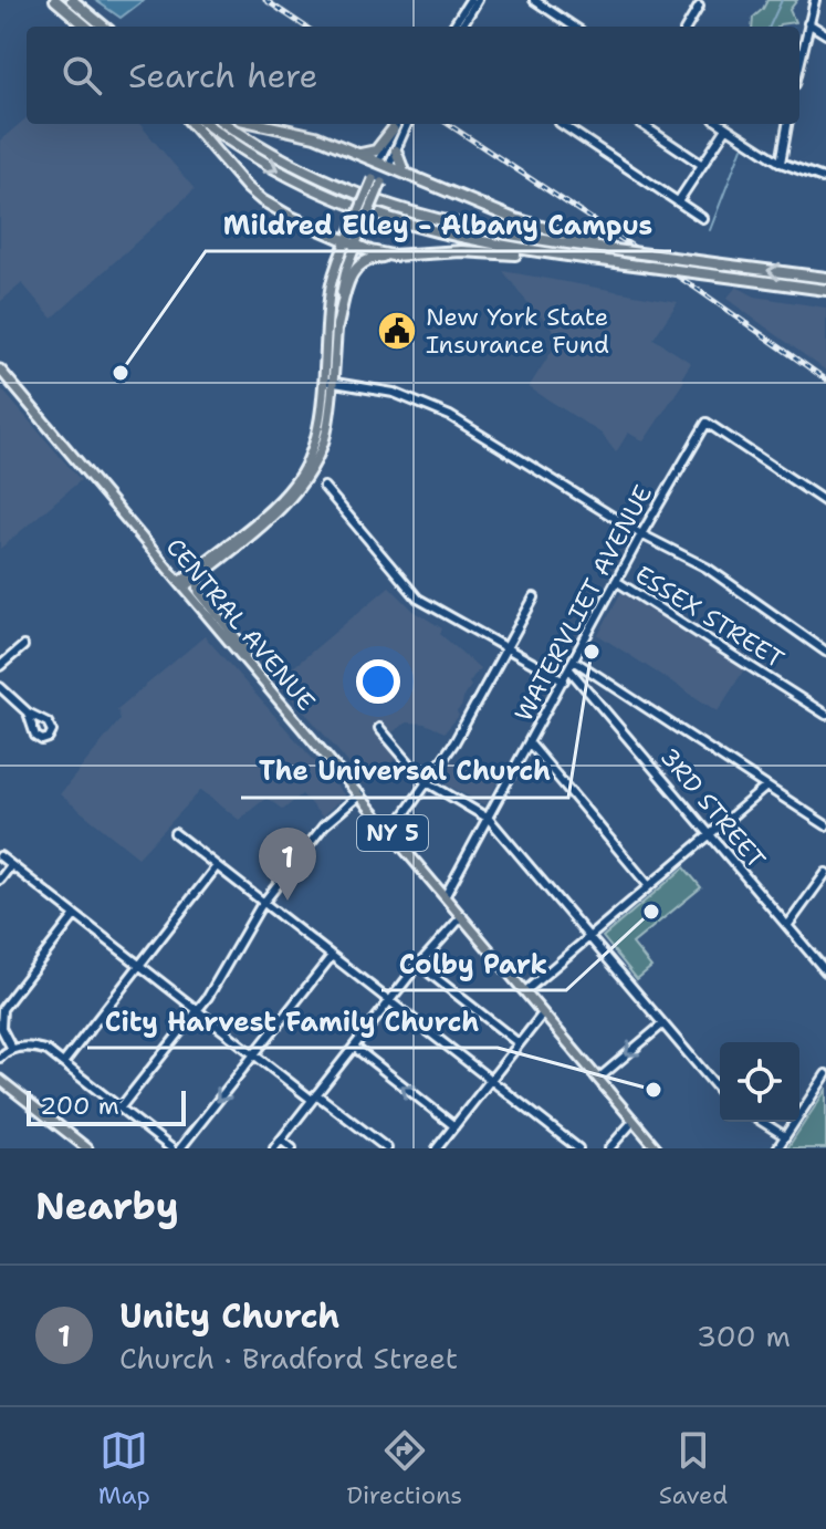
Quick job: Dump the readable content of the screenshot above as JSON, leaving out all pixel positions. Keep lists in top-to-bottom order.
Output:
{
  "streets": {
    "main road": ["CENTRAL AVENUE", "NY 5"],
    "street": ["WATERVLIET AVENUE", "ESSEX STREET", "3RD STREET"]
  },
  "crossings": [
    ["WATERVLIET AVENUE", "ESSEX STREET"],
    ["WATERVLIET AVENUE", "CENTRAL AVENUE"],
    ["WATERVLIET AVENUE", "3RD STREET"]
  ],
  "places": {
    "public building": ["New York State Insurance Fund"],
    "other": [
      "Mildred Elley - Albany Campus",
      "The Universal Church",
      "Colby Park",
      "City Harvest Family Church"
    ]
  },
  "scale_bar": "200 m",
  "page": {
    "search": "Search here",
    "pins": "1",
    "scale": "200 m",
    "heading": "Nearby",
    "list": [
      {
        "mark": "1",
        "name": "Unity Church",
        "note": "Church · Bradford Street",
        "value": "300 m"
      }
    ],
    "nav": ["Map", "Directions", "Saved"]
  }
}
